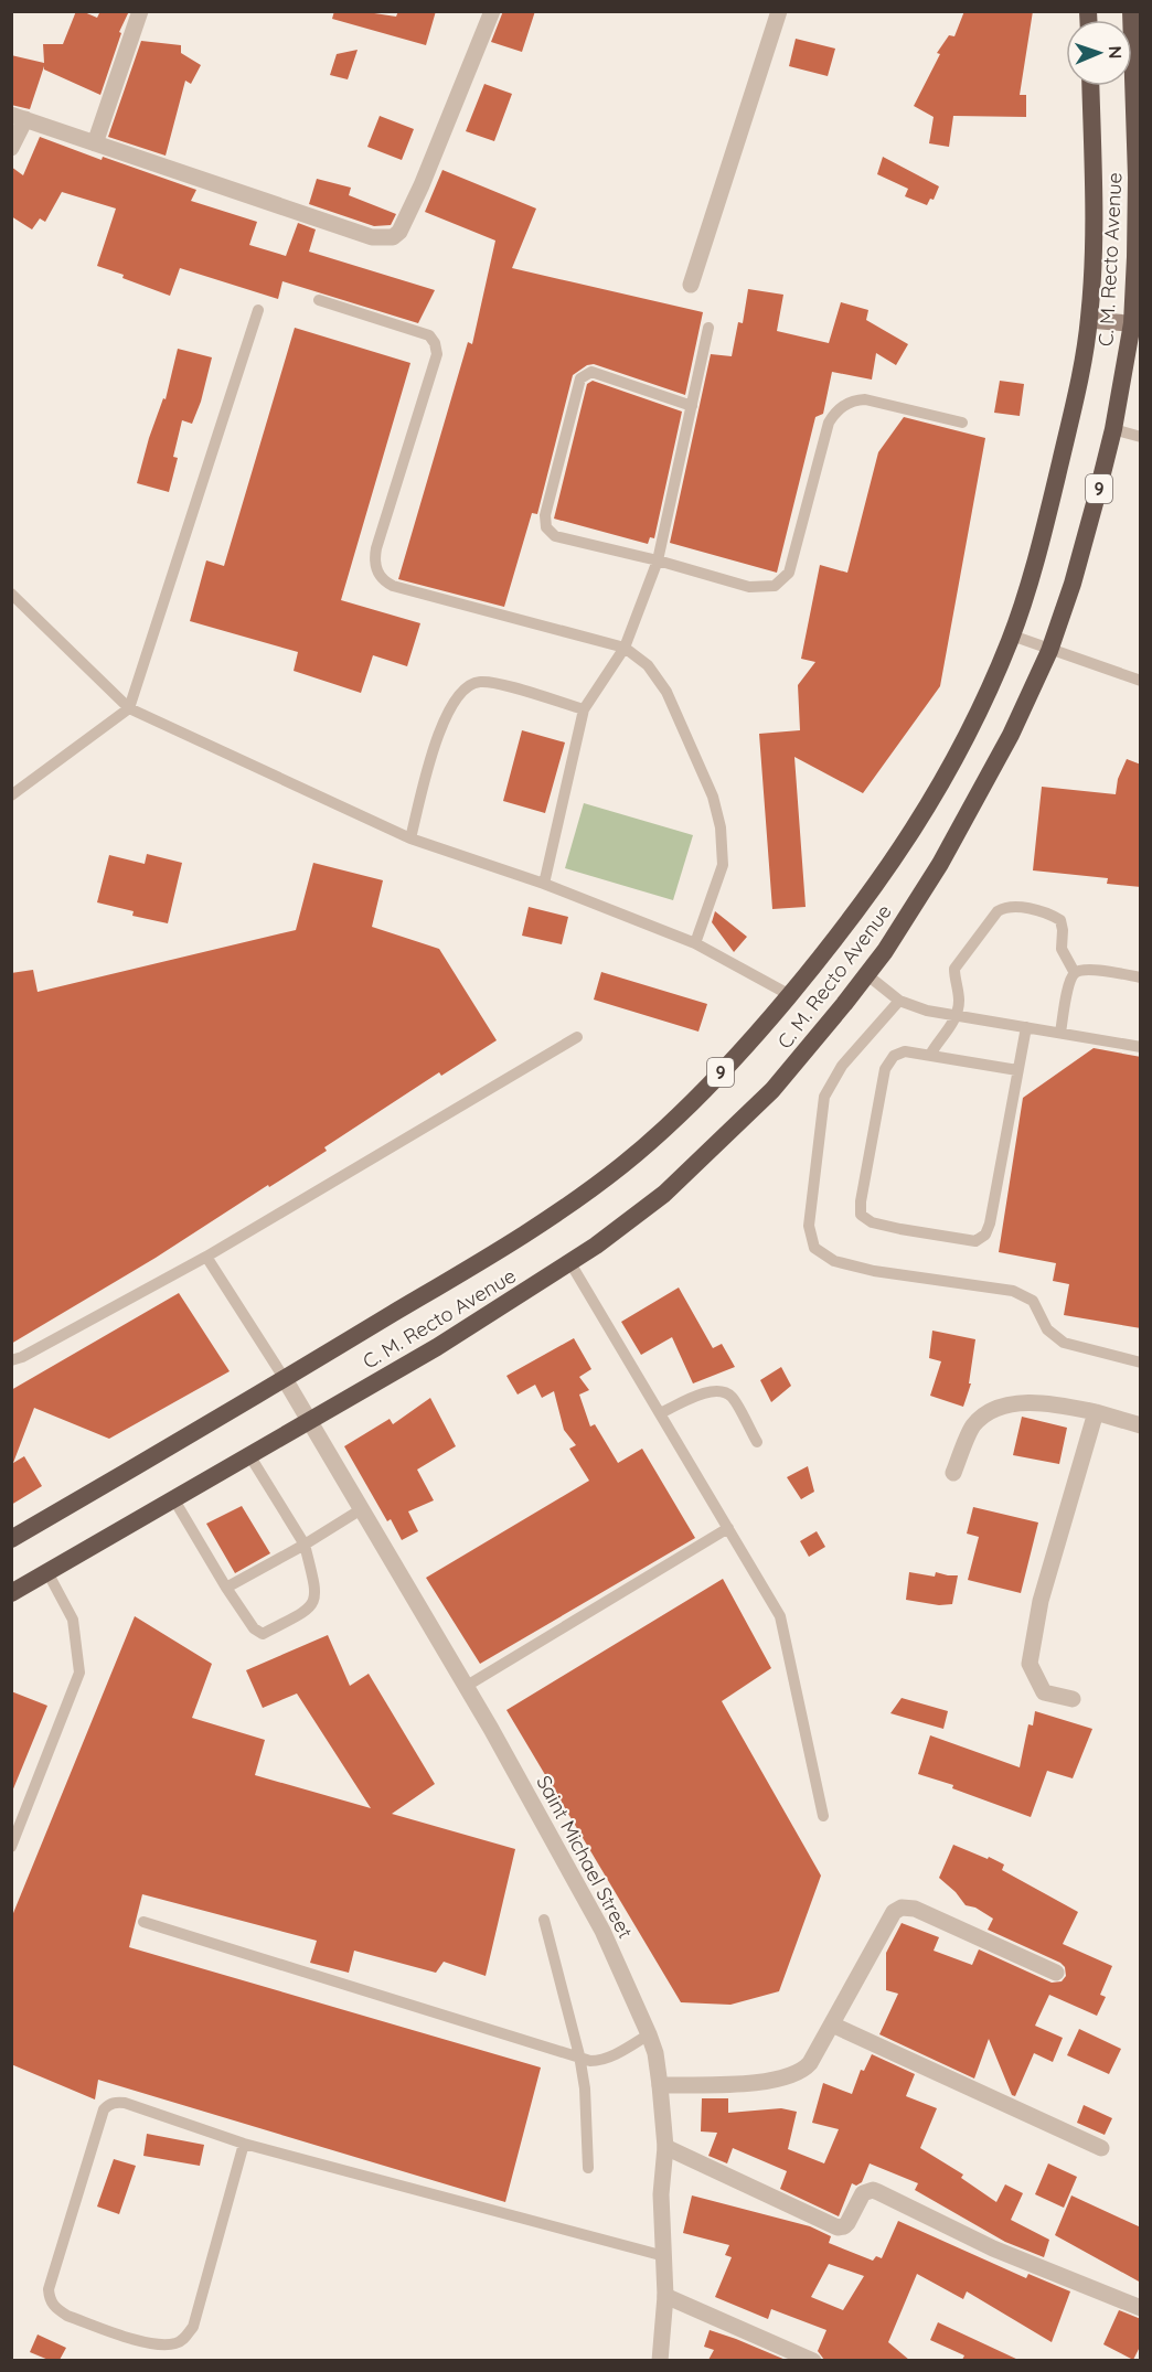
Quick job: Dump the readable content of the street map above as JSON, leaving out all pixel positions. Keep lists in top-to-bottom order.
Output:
{
  "streets": {
    "highway": ["C. M. Recto Avenue", "9"],
    "street": ["Saint Michael Street"]
  },
  "crossings": [
    ["C. M. Recto Avenue", "Saint Michael Street"]
  ],
  "north": "right"
}
